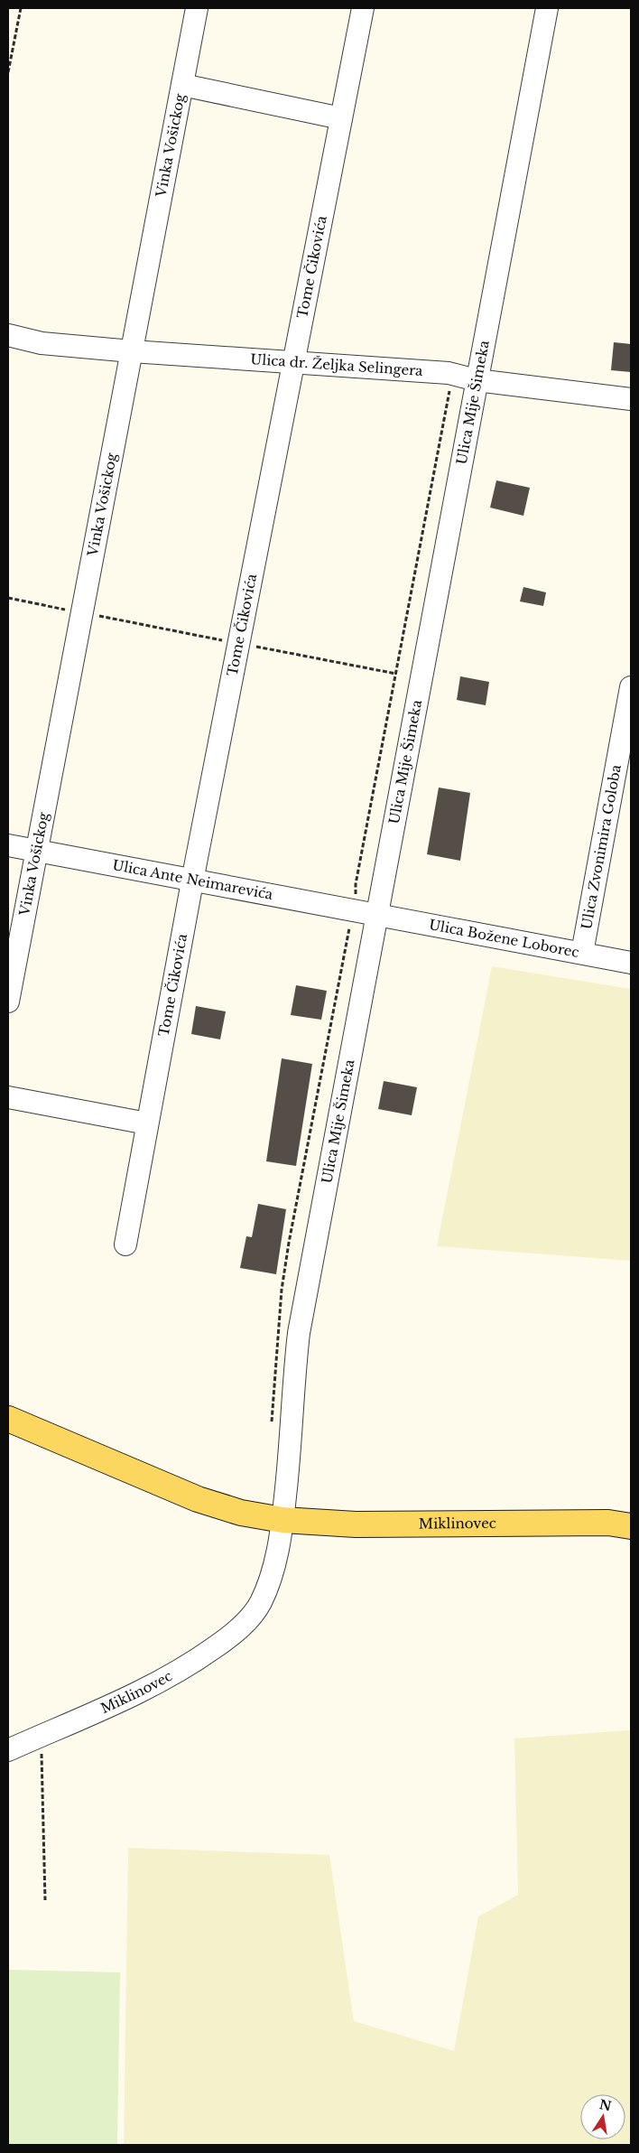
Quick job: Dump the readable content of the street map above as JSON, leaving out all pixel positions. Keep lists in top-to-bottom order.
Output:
{
  "streets": {
    "main road": ["Miklinovec"],
    "street": [
      "Vinka Vošickog",
      "Tome Čikovića",
      "Ulica dr. Željka Selingera",
      "Ulica Mije Šimeka",
      "Ulica Zvonimira Goloba",
      "Ulica Ante Neimarevića",
      "Ulica Božene Loborec"
    ]
  },
  "crossings": [
    ["Vinka Vošickog", "Ulica dr. Željka Selingera"],
    ["Vinka Vošickog", "Ulica Ante Neimarevića"],
    ["Tome Čikovića", "Ulica dr. Željka Selingera"],
    ["Tome Čikovića", "Ulica Ante Neimarevića"],
    ["Ulica dr. Željka Selingera", "Ulica Mije Šimeka"],
    ["Ulica Mije Šimeka", "Ulica Ante Neimarevića"],
    ["Ulica Mije Šimeka", "Ulica Božene Loborec"],
    ["Ulica Mije Šimeka", "Miklinovec"],
    ["Ulica Zvonimira Goloba", "Ulica Božene Loborec"],
    ["Ulica Ante Neimarevića", "Ulica Božene Loborec"]
  ],
  "north": "top"
}
